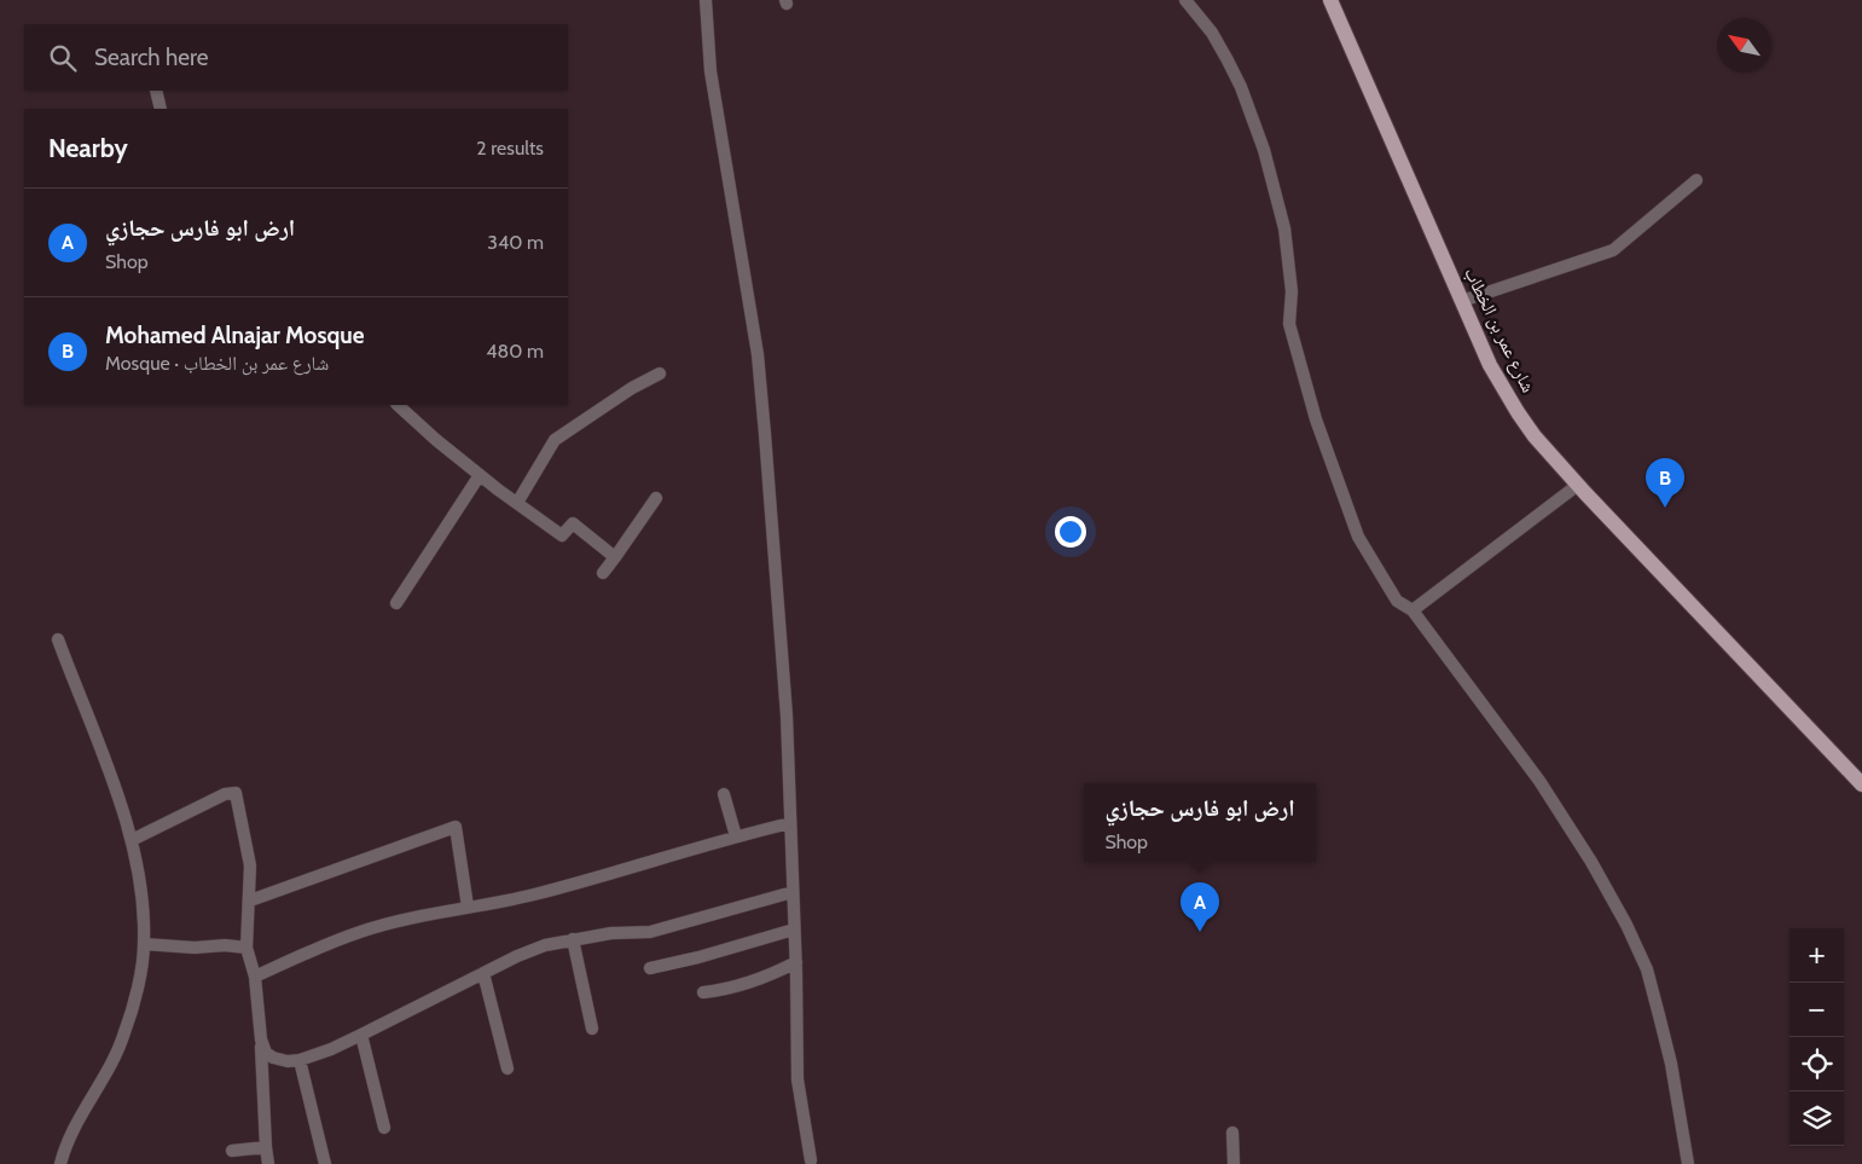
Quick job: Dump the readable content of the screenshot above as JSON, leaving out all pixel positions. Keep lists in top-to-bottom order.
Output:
{
  "streets": {
    "main road": ["شارع عمر بن الخطاب"]
  },
  "north": "top left",
  "page": {
    "search": "Search here",
    "heading": ["Nearby", "2 results"],
    "list": [
      {
        "mark": "A",
        "name": "ارض ابو فارس حجازي",
        "note": "Shop",
        "value": "340 m"
      },
      {
        "mark": "B",
        "name": "Mohamed Alnajar Mosque",
        "note": "Mosque · شارع عمر بن الخطاب",
        "value": "480 m"
      }
    ],
    "pins": ["B", "A"],
    "popup": ["ارض ابو فارس حجازي", "Shop"],
    "map_buttons": ["+", "−"]
  }
}
